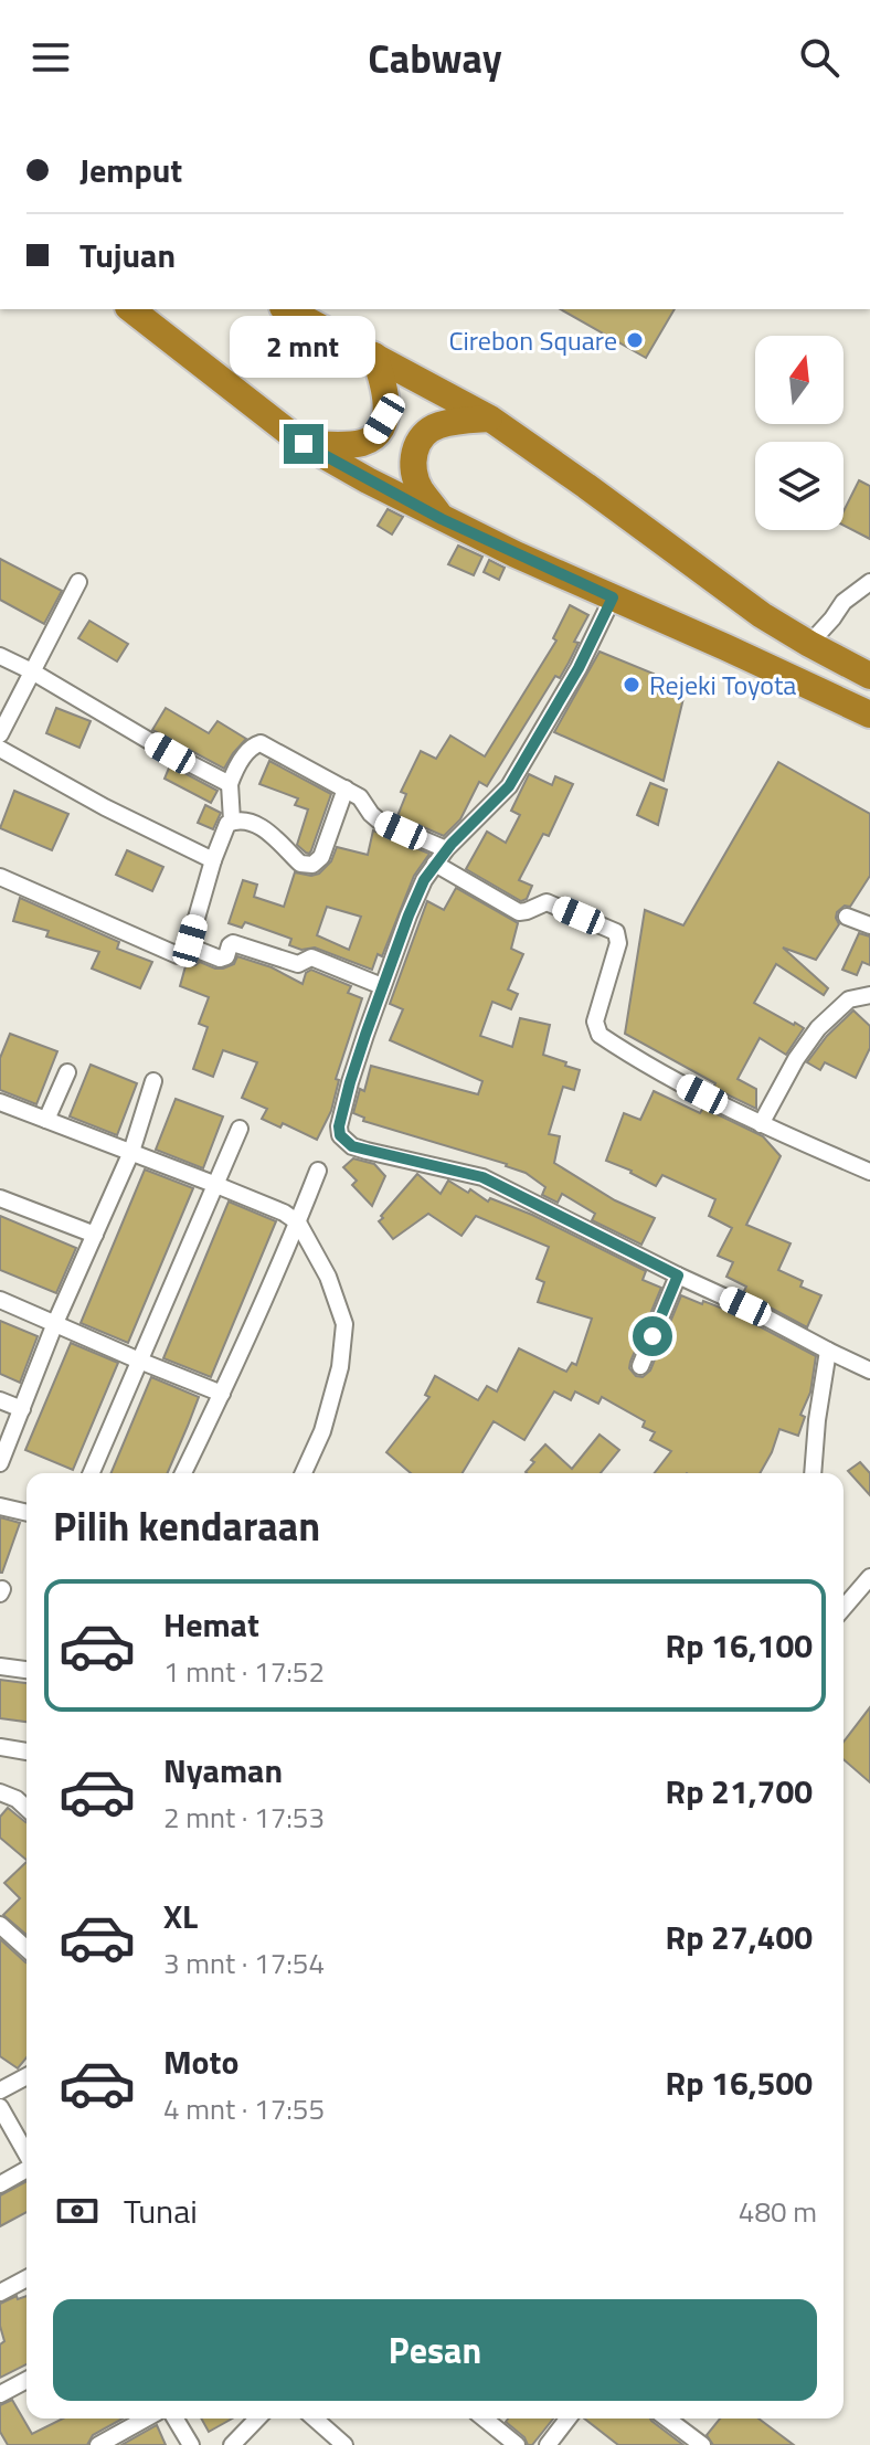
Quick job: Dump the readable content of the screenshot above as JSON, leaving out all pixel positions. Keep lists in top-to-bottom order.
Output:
{
  "places": ["Cirebon Square", "Rejeki Toyota"],
  "north": "top",
  "page": {
    "header": "Cabway",
    "banner": ["Jemput", "Tujuan"],
    "bubble": "2 mnt",
    "heading": "Pilih kendaraan",
    "list": [
      {
        "name": "Hemat",
        "note": "1 mnt · 17:52",
        "value": "Rp 16,100"
      },
      {
        "name": "Nyaman",
        "note": "2 mnt · 17:53",
        "value": "Rp 21,700"
      },
      {
        "name": "XL",
        "note": "3 mnt · 17:54",
        "value": "Rp 27,400"
      },
      {
        "name": "Moto",
        "note": "4 mnt · 17:55",
        "value": "Rp 16,500"
      }
    ],
    "pay": ["Tunai", "480 m"],
    "buttons": "Pesan"
  }
}
